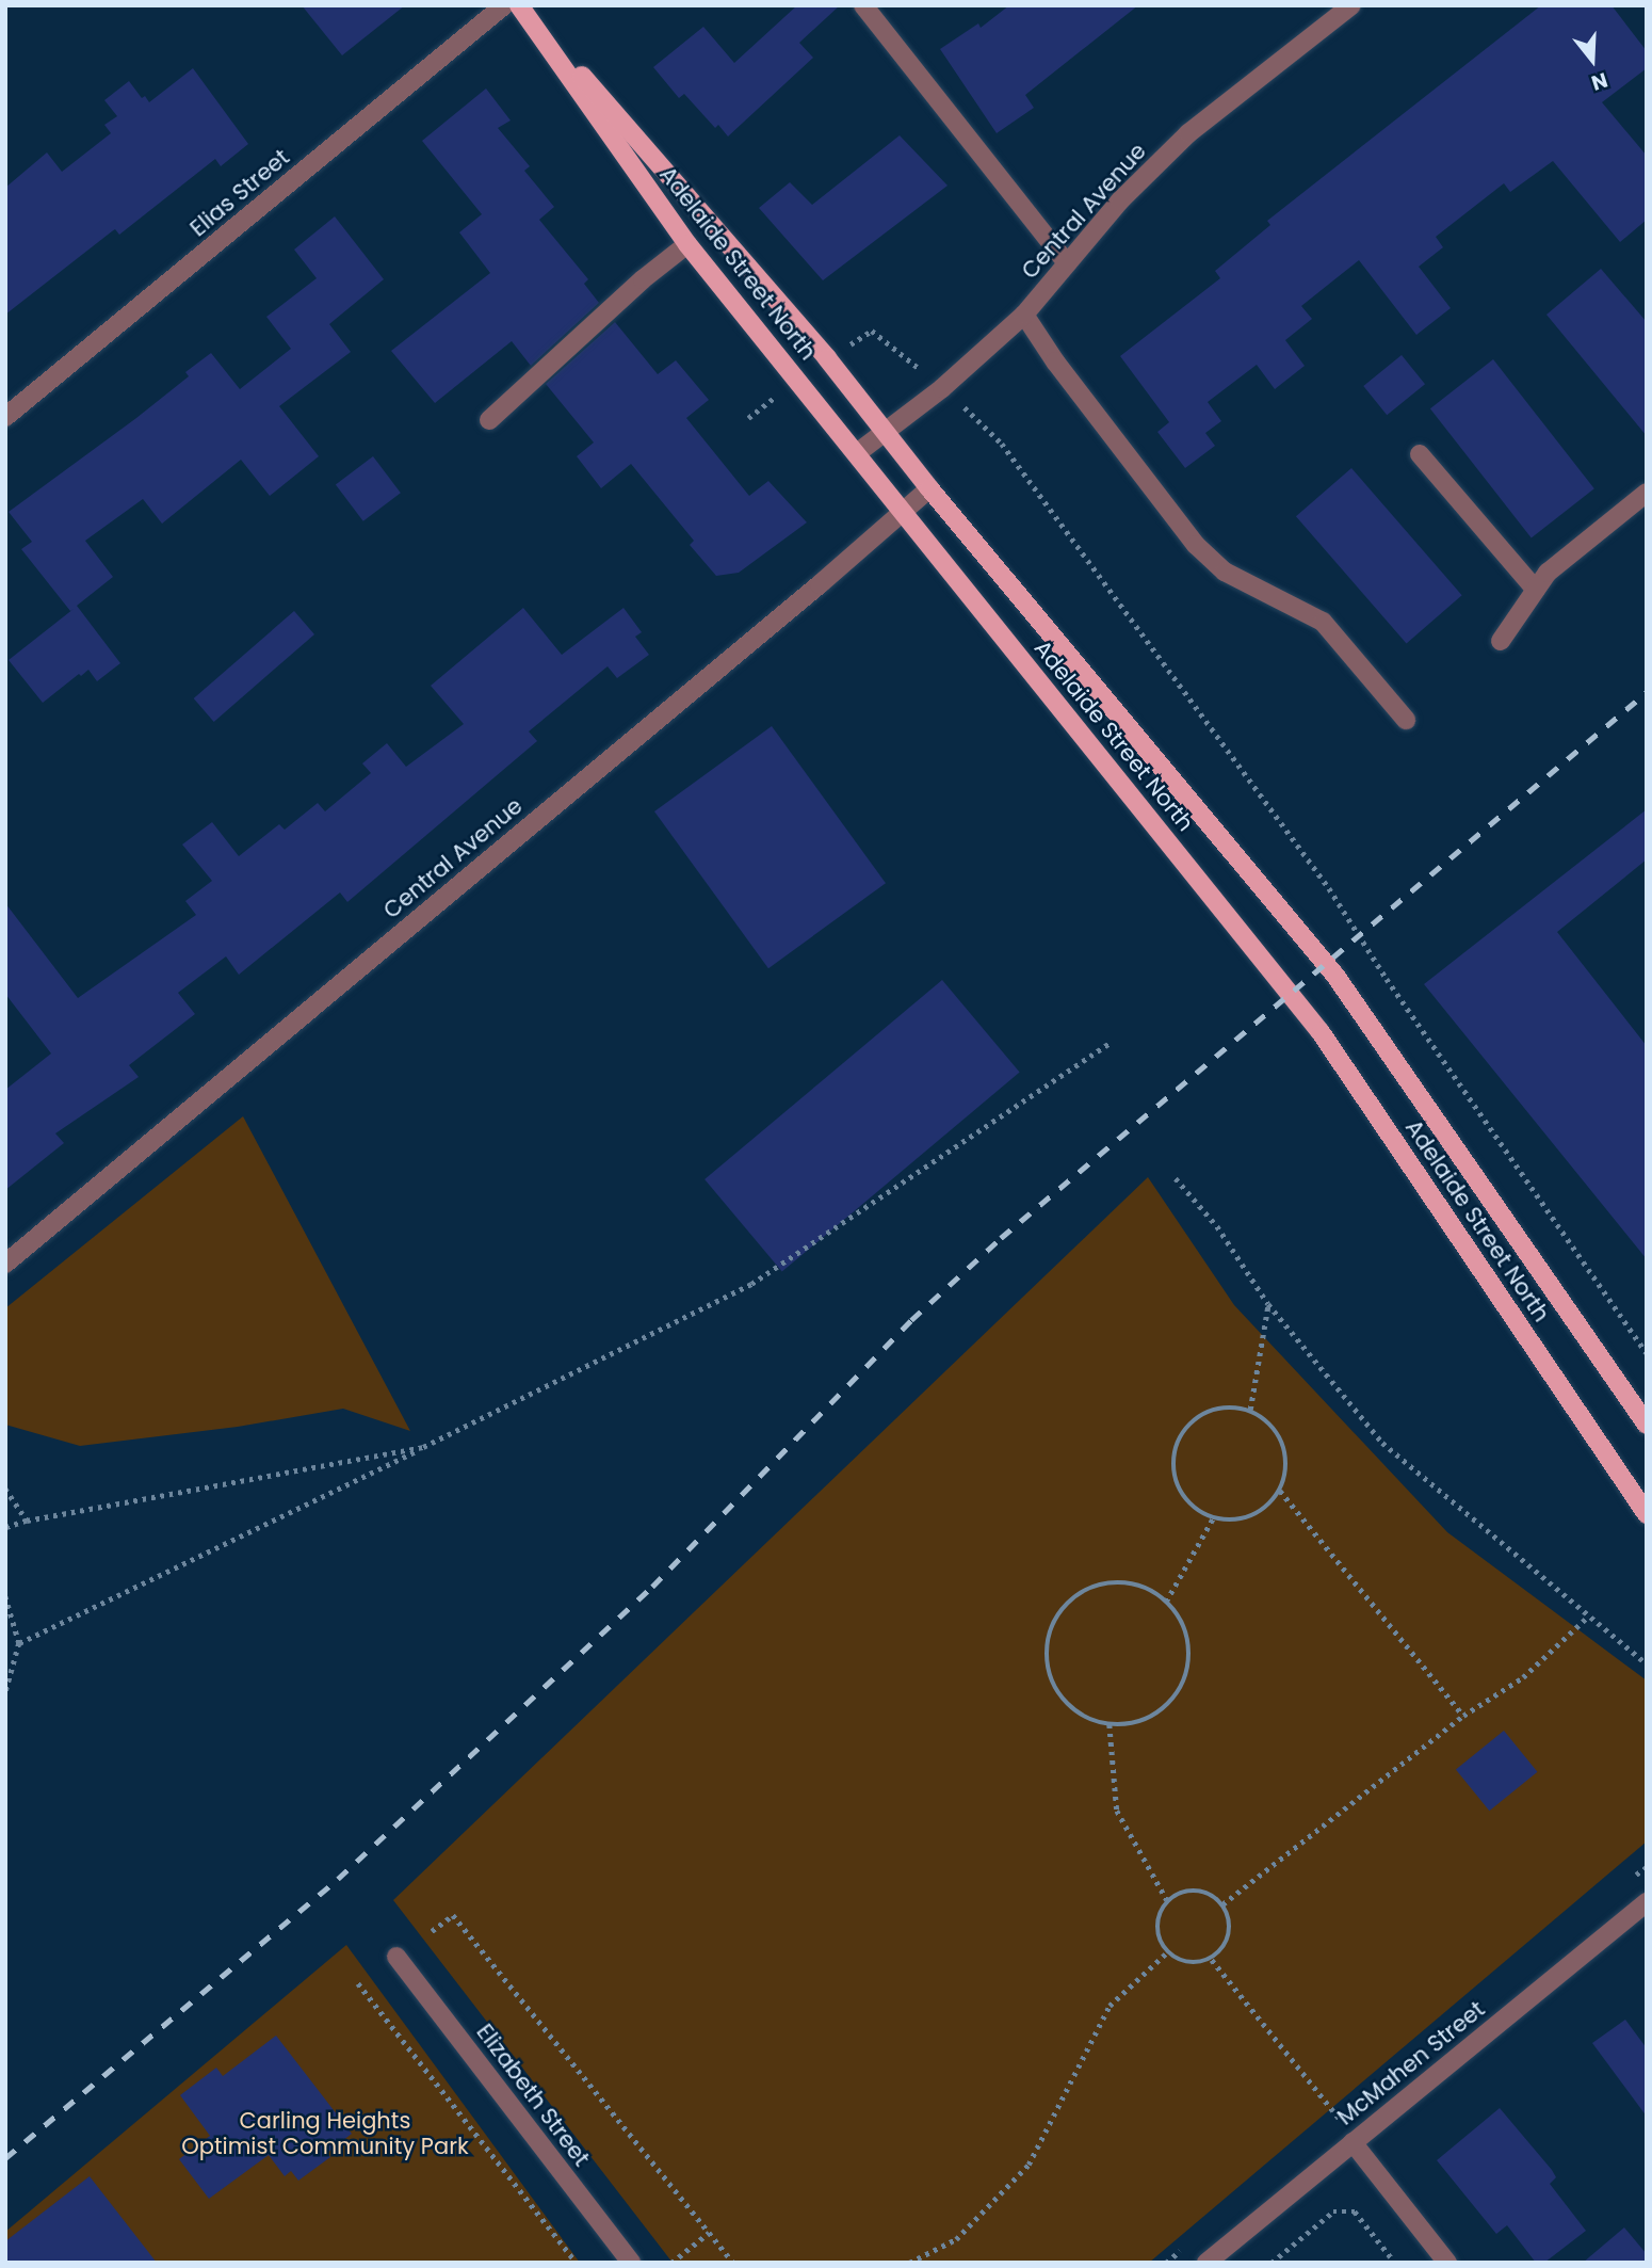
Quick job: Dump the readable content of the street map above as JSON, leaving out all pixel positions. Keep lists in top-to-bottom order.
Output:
{
  "streets": {
    "main road": ["Adelaide Street North"],
    "street": [
      "Elias Street",
      "Central Avenue",
      "McMahen Street",
      "Elizabeth Street"
    ]
  },
  "crossings": [
    ["Central Avenue", "Adelaide Street North"]
  ],
  "parks": ["Carling Heights Optimist Community Park"],
  "north": "bottom"
}
